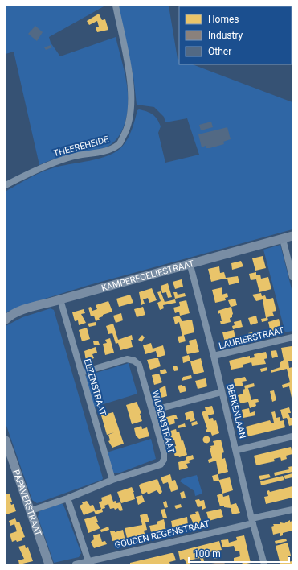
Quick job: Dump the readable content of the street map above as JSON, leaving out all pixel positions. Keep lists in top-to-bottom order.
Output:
{
  "streets": {
    "street": [
      "THEEREHEIDE",
      "KAMPERFOELIESTRAAT",
      "LAURIERSTRAAT",
      "ELZENSTRAAT",
      "BERKENLAAN",
      "WILGENSTRAAT",
      "PAPAVERSTRAAT",
      "GOUDEN REGENSTRAAT"
    ]
  },
  "crossings": [
    ["KAMPERFOELIESTRAAT", "ELZENSTRAAT"],
    ["KAMPERFOELIESTRAAT", "BERKENLAAN"],
    ["LAURIERSTRAAT", "BERKENLAAN"],
    ["ELZENSTRAAT", "WILGENSTRAAT"],
    ["BERKENLAAN", "GOUDEN REGENSTRAAT"],
    ["WILGENSTRAAT", "PAPAVERSTRAAT"]
  ],
  "legend": ["Homes", "Industry", "Other"],
  "scale_bar": "100 m"
}
